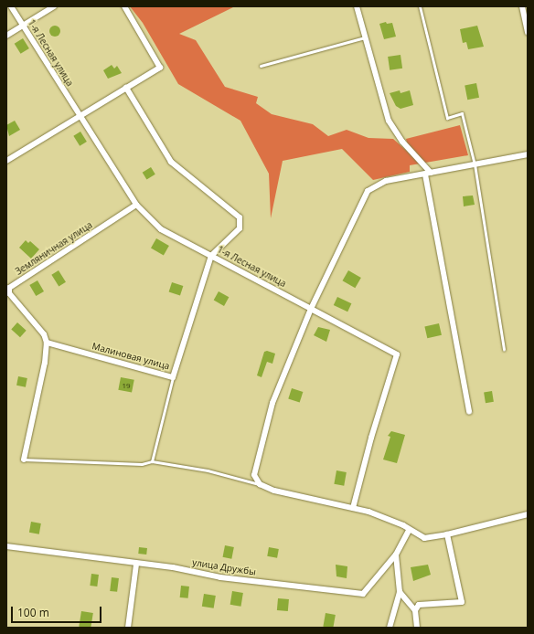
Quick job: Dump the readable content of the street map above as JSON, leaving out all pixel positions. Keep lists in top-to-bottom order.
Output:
{
  "streets": {
    "street": [
      "1-я Лесная улица",
      "Земляничная улица",
      "Малиновая улица",
      "улица Дружбы"
    ]
  },
  "crossings": [
    ["1-я Лесная улица", "Земляничная улица"],
    ["1-я Лесная улица", "Малиновая улица"],
    ["Земляничная улица", "Малиновая улица"]
  ],
  "house_numbers": ["19"],
  "scale_bar": "100 m"
}
